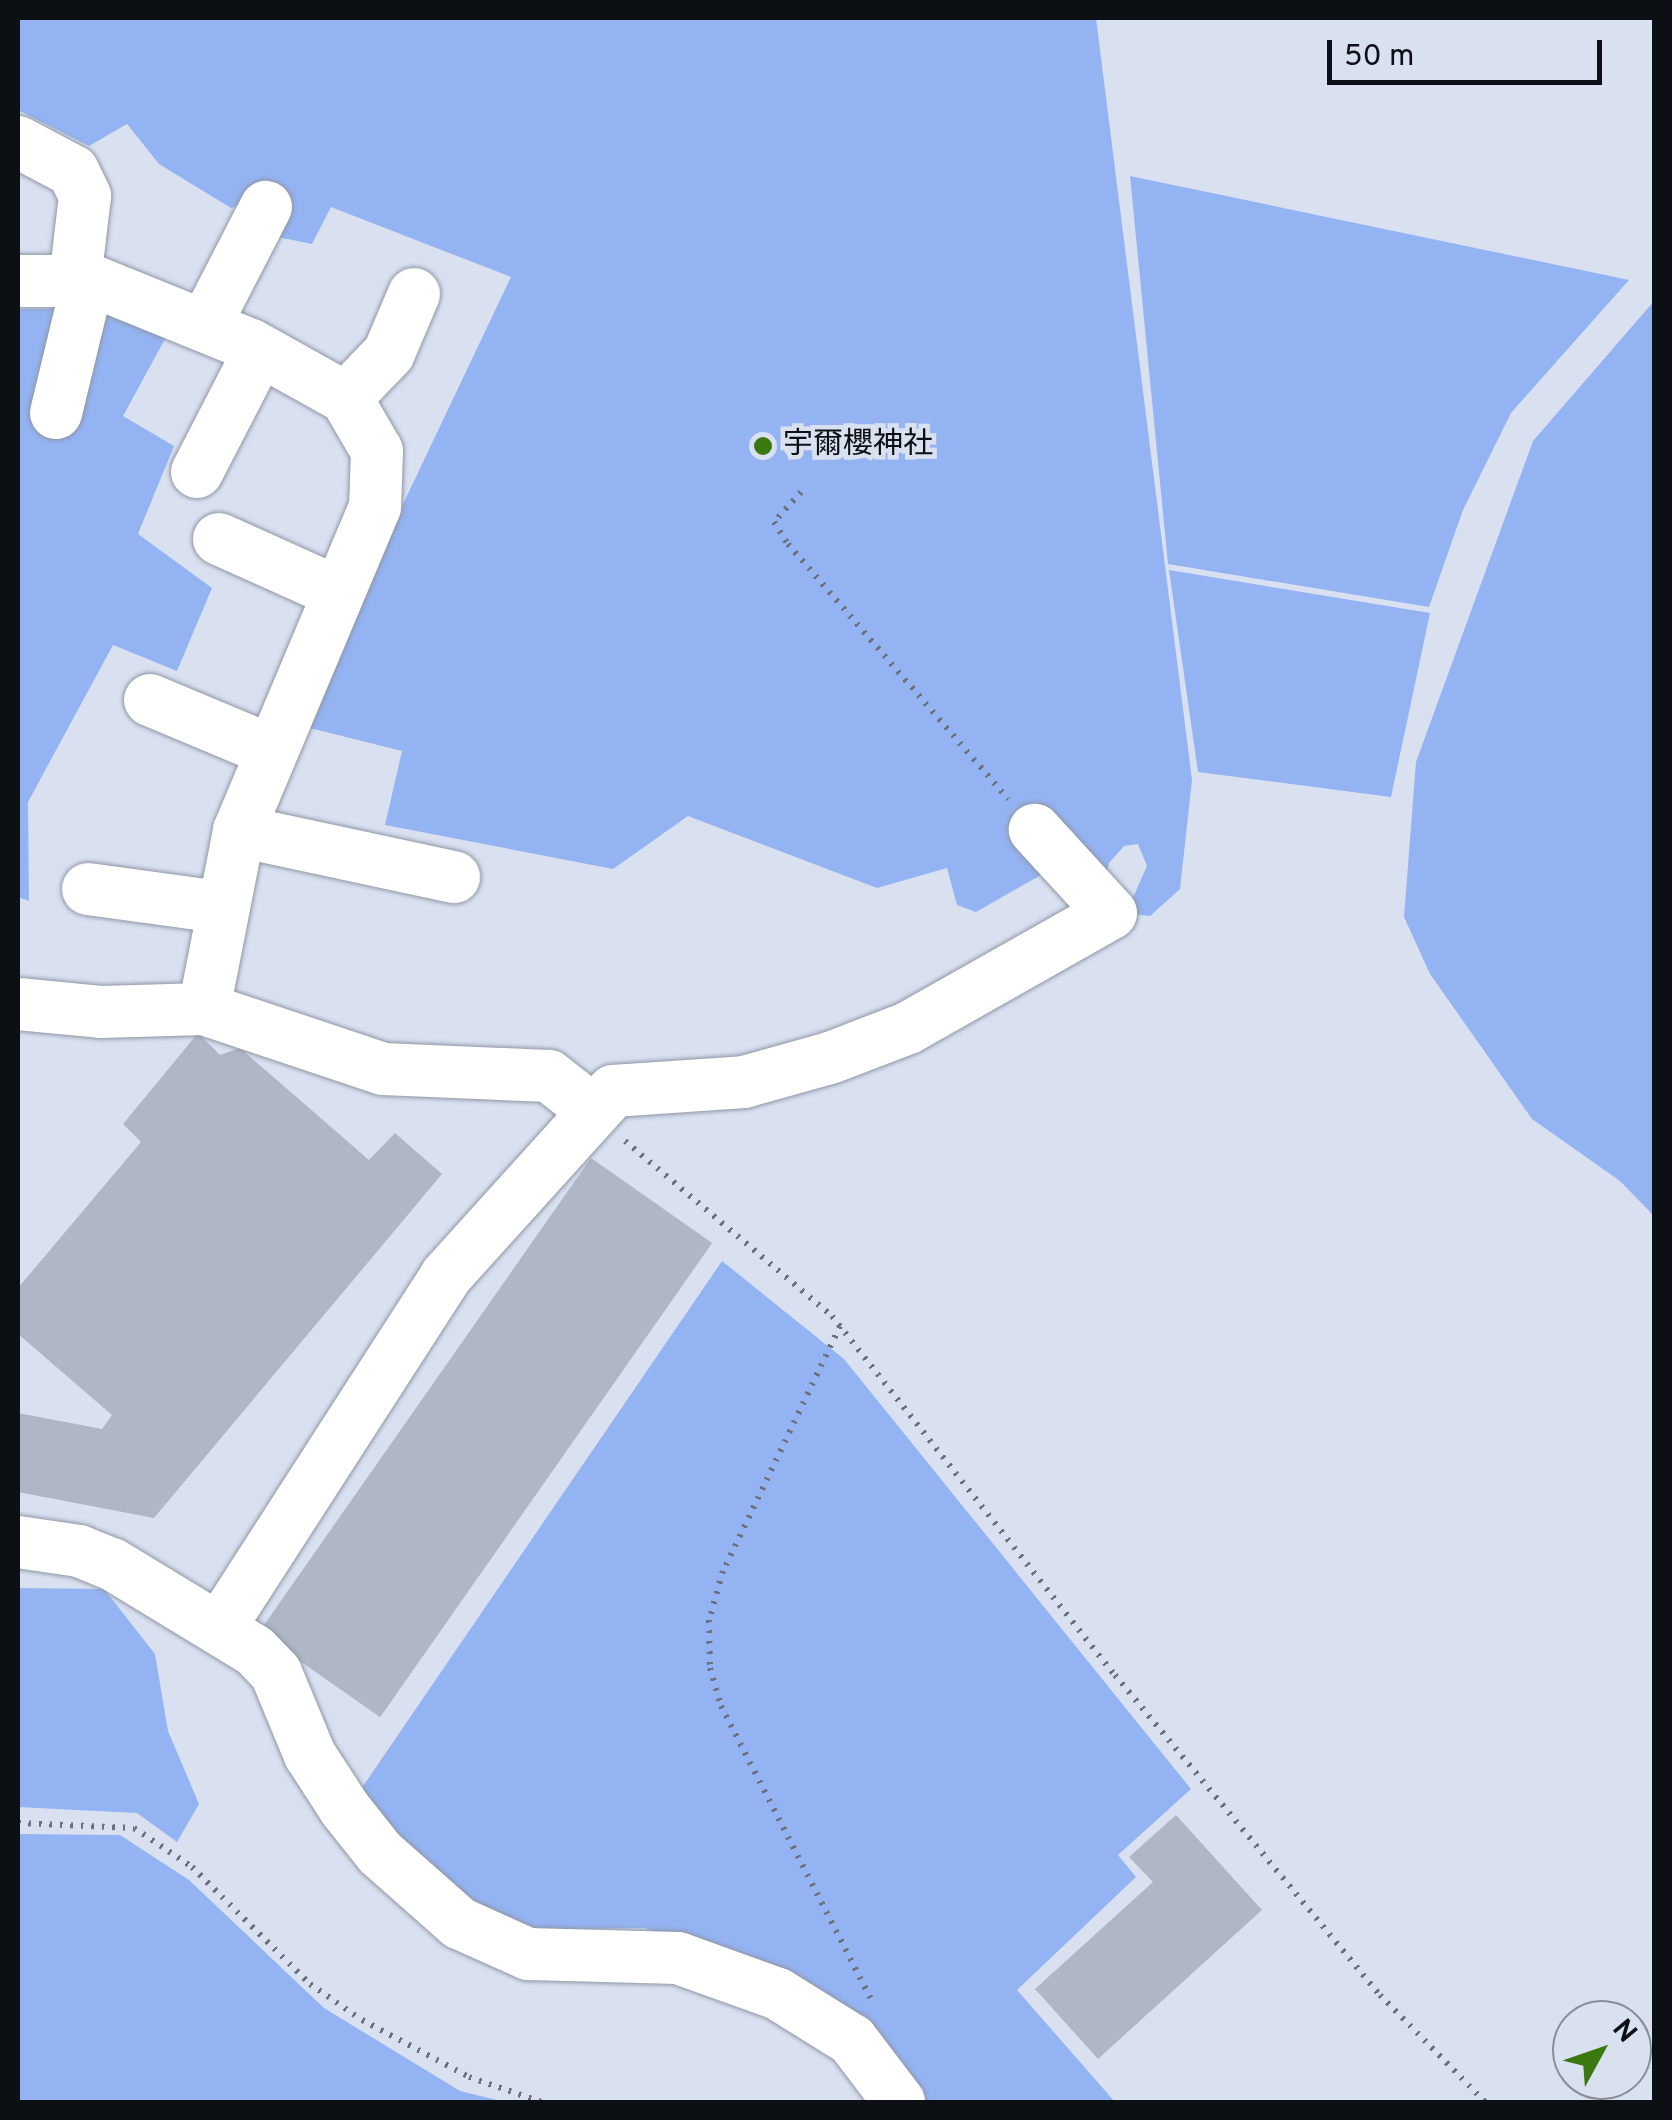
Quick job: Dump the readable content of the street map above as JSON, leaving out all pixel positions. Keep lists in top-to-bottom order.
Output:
{
  "places": ["宇爾櫻神社"],
  "scale_bar": "50 m",
  "north": "top right"
}
